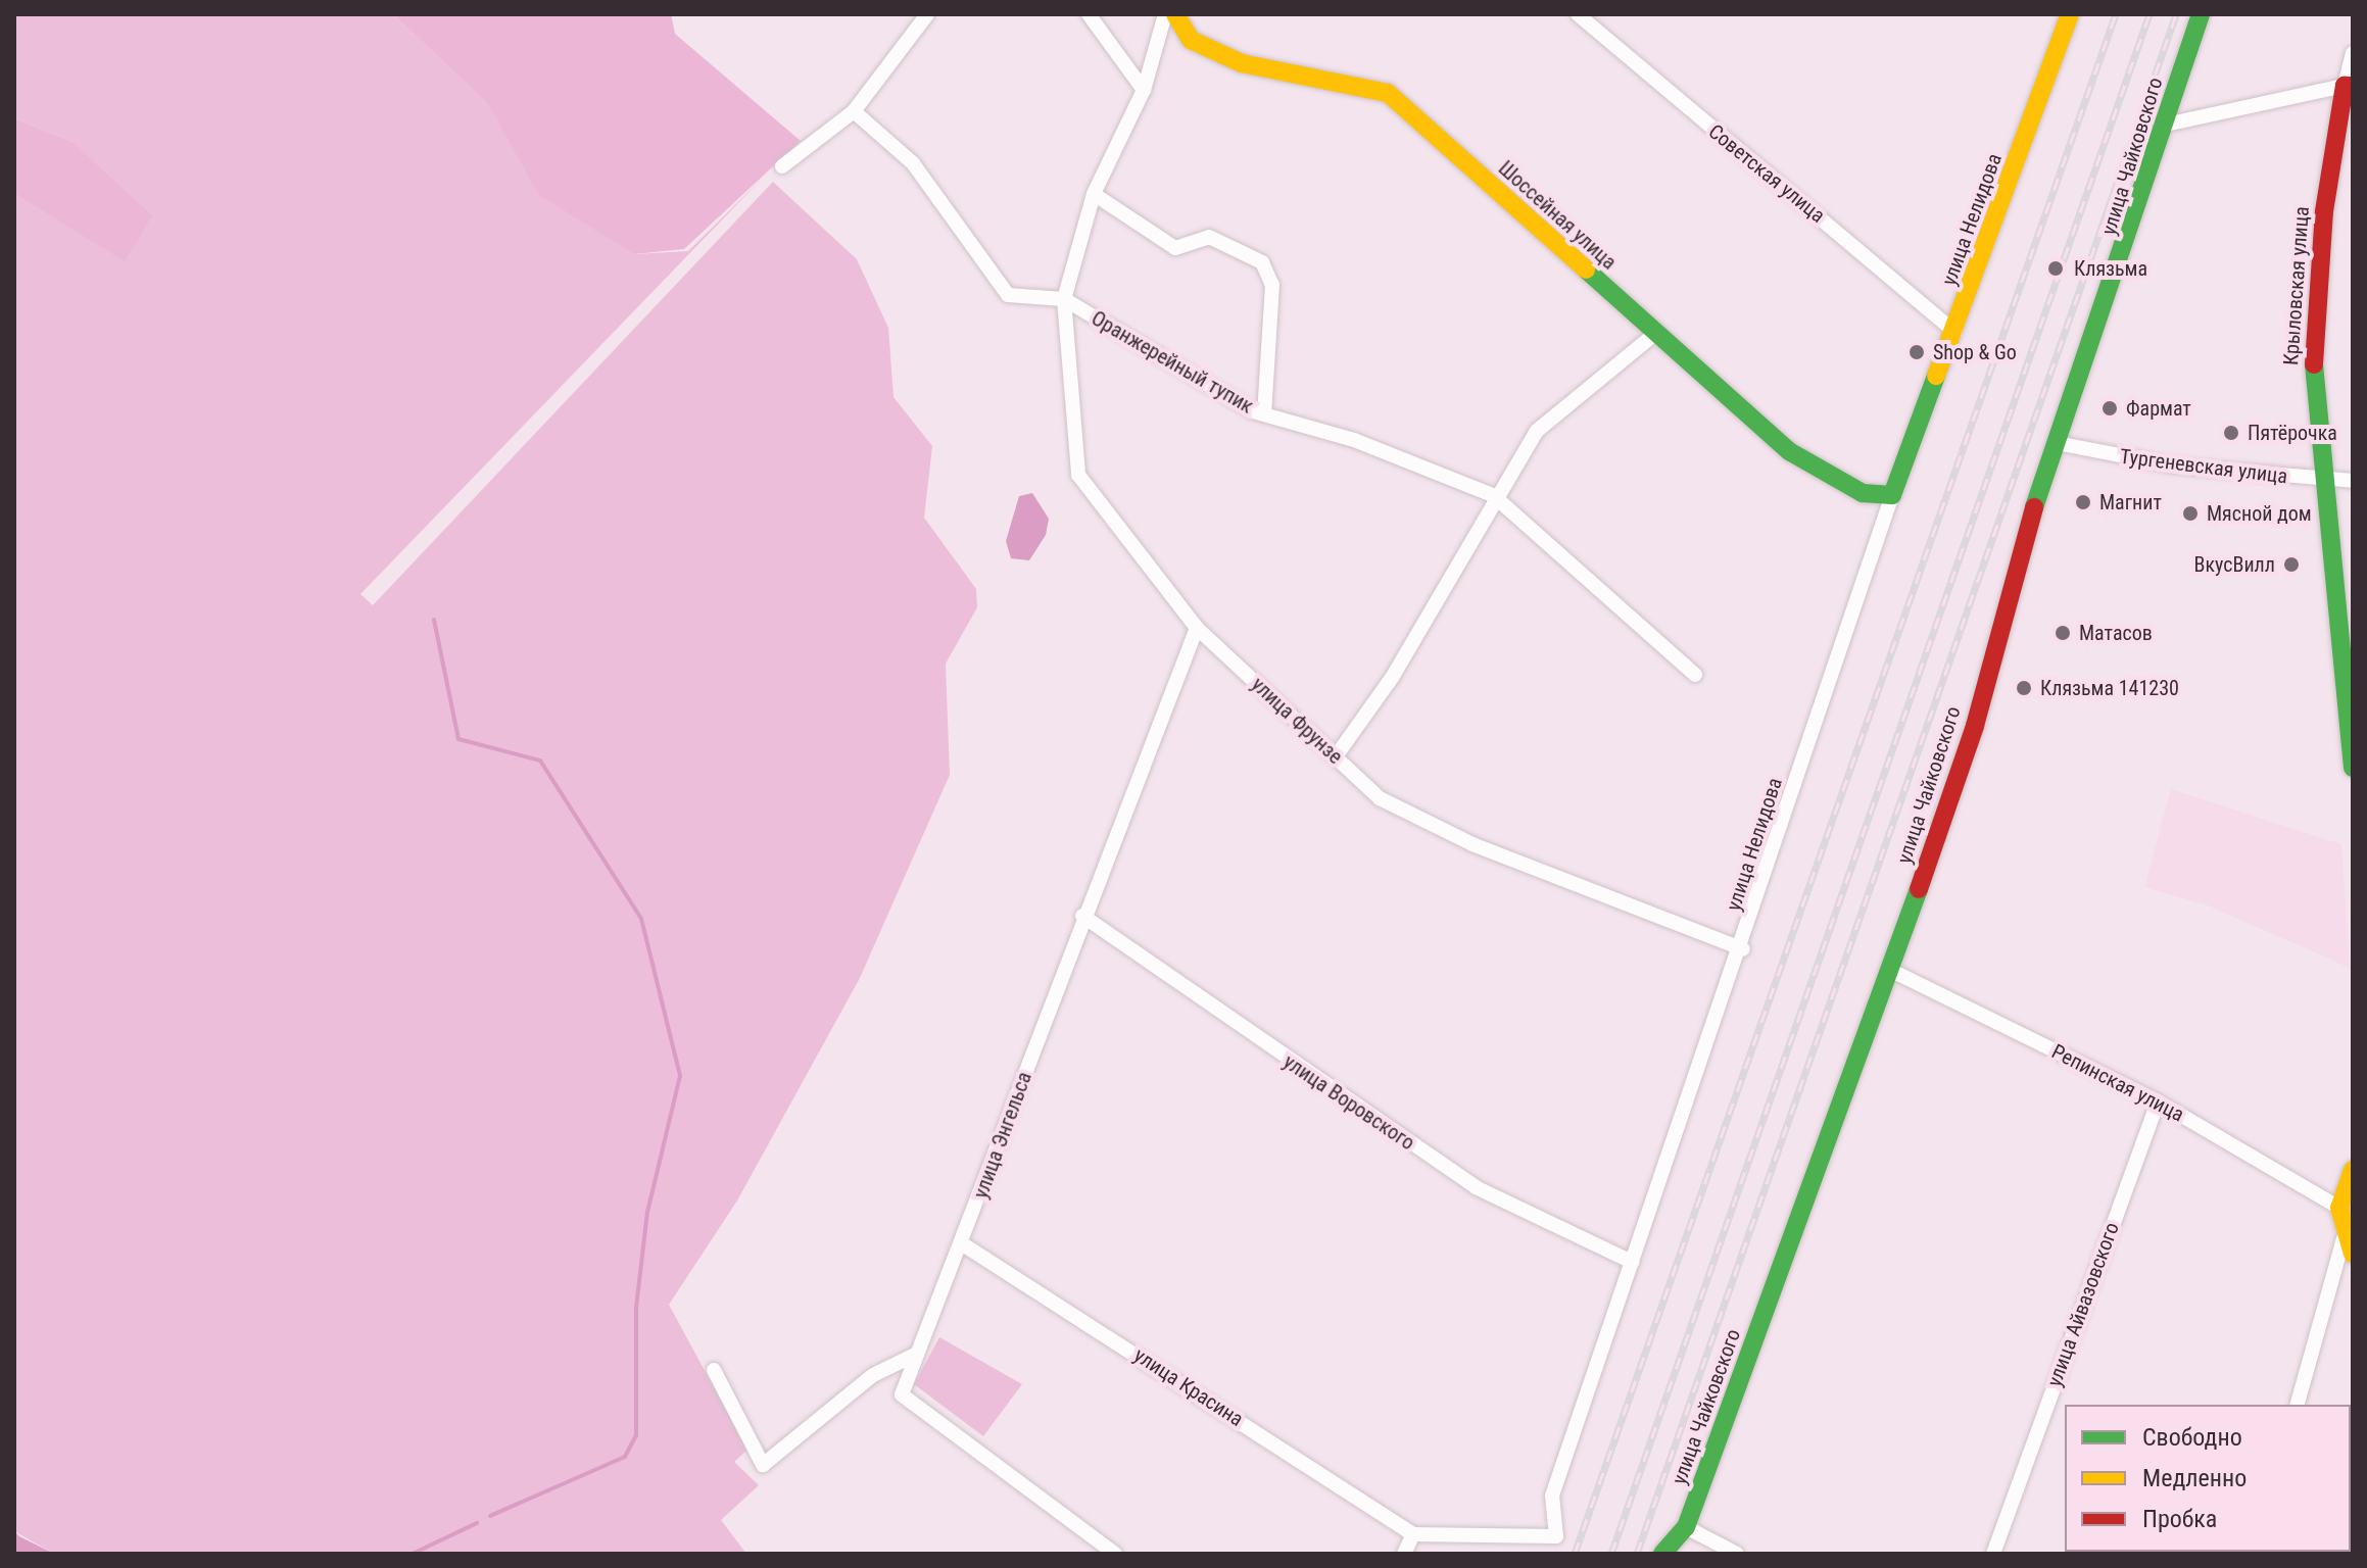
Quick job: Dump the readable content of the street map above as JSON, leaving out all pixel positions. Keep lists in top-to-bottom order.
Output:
{
  "streets": {
    "street": [
      "улица Чайковского",
      "Советская улица",
      "Шоссейная улица",
      "улица Нелидова",
      "Крыловская улица",
      "Оранжерейный тупик",
      "Тургеневская улица",
      "улица Фрунзе",
      "Репинская улица",
      "улица Воровского",
      "улица Энгельса",
      "улица Айвазовского",
      "улица Красина"
    ]
  },
  "crossings": [
    ["улица Чайковского", "Тургеневская улица"],
    ["улица Чайковского", "Репинская улица"],
    ["Советская улица", "улица Нелидова"],
    ["Шоссейная улица", "улица Нелидова"],
    ["улица Нелидова", "улица Фрунзе"],
    ["улица Нелидова", "улица Воровского"],
    ["улица Нелидова", "улица Красина"],
    ["Крыловская улица", "Тургеневская улица"],
    ["Оранжерейный тупик", "улица Фрунзе"],
    ["улица Фрунзе", "улица Энгельса"],
    ["Репинская улица", "улица Айвазовского"],
    ["улица Воровского", "улица Энгельса"],
    ["улица Энгельса", "улица Красина"]
  ],
  "places": [
    "Клязьма",
    "Shop & Go",
    "Фармат",
    "Пятёрочка",
    "Магнит",
    "Мясной дом",
    "ВкусВилл",
    "Матасов",
    "Клязьма 141230"
  ],
  "legend": ["Свободно", "Медленно", "Пробка"]
}
